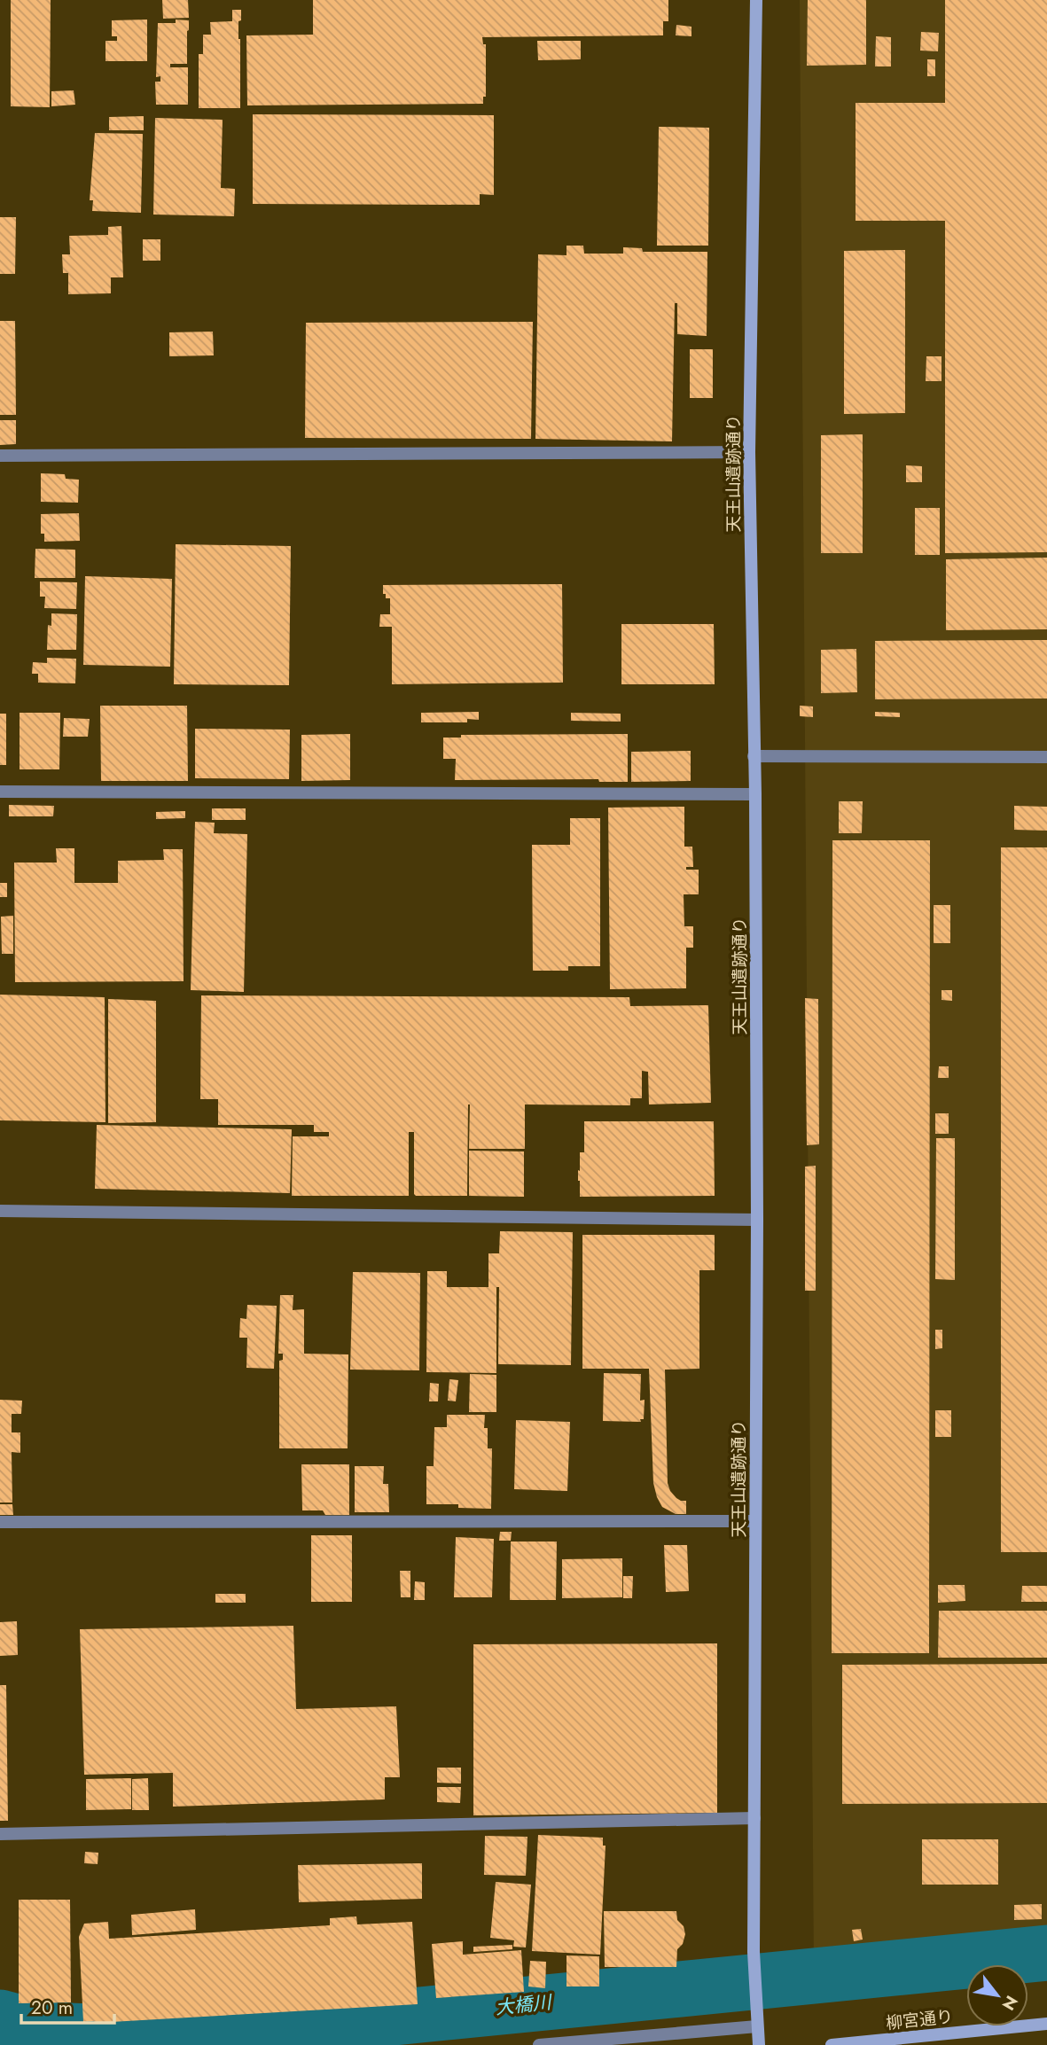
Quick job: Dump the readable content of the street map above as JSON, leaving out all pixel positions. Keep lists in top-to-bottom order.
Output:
{
  "streets": {
    "street": ["天王山遺跡通り", "柳宮通り"]
  },
  "water": ["大橋川"],
  "scale_bar": "20 m",
  "north": "bottom right"
}
